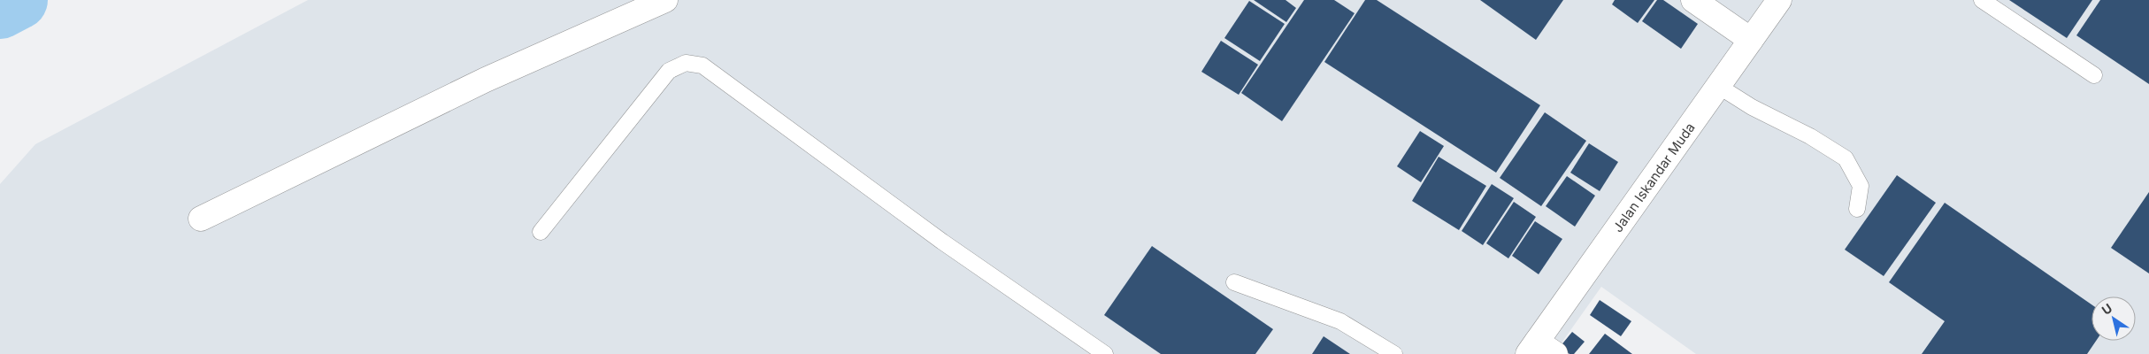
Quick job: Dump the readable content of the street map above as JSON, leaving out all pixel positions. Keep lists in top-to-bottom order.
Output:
{
  "streets": {
    "street": ["Jalan Iskandar Muda"]
  },
  "north": "top left"
}
